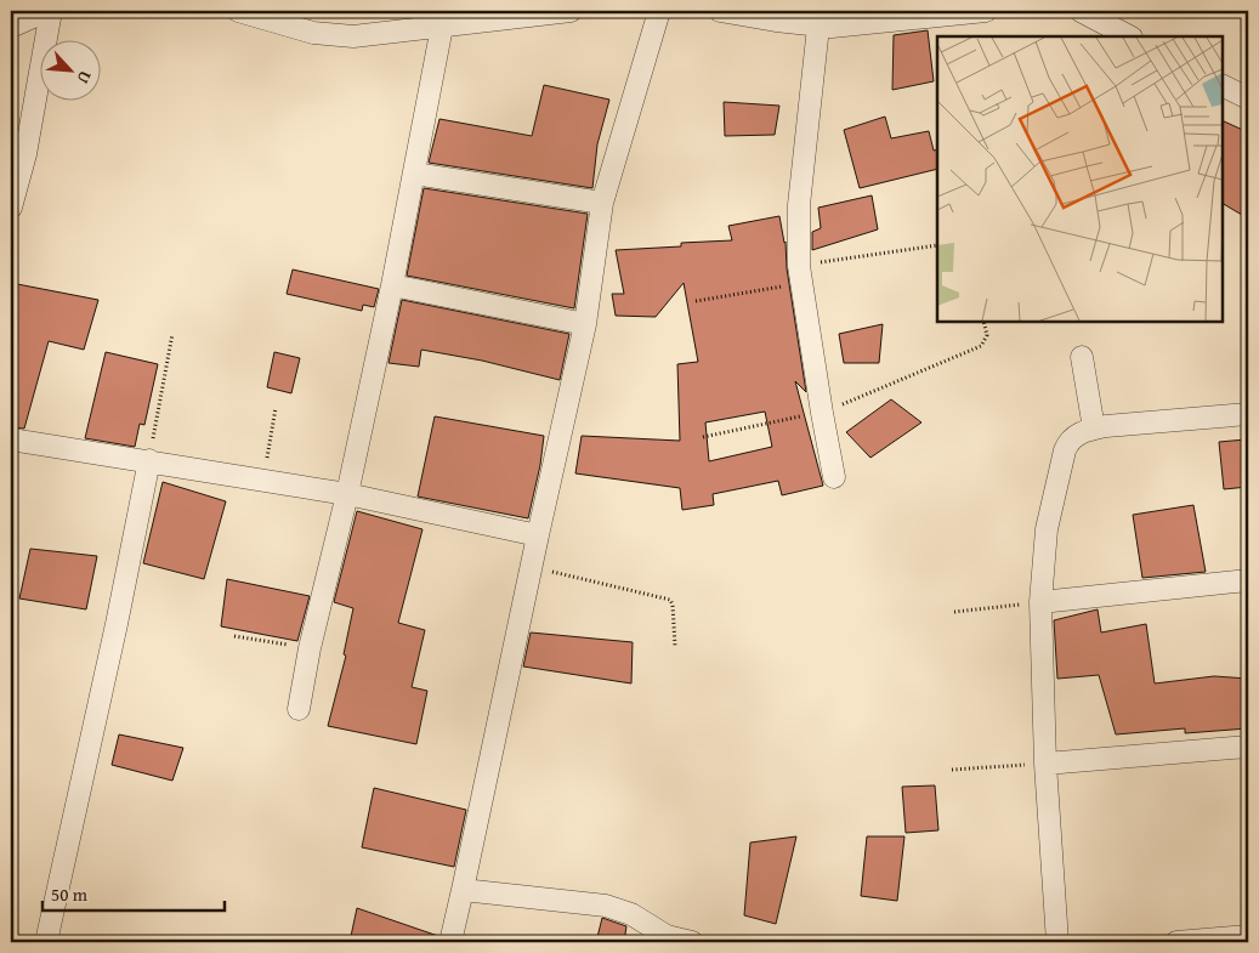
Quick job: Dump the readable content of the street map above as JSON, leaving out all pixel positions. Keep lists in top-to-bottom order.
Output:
{
  "scale_bar": "50 m",
  "north": "bottom right"
}
